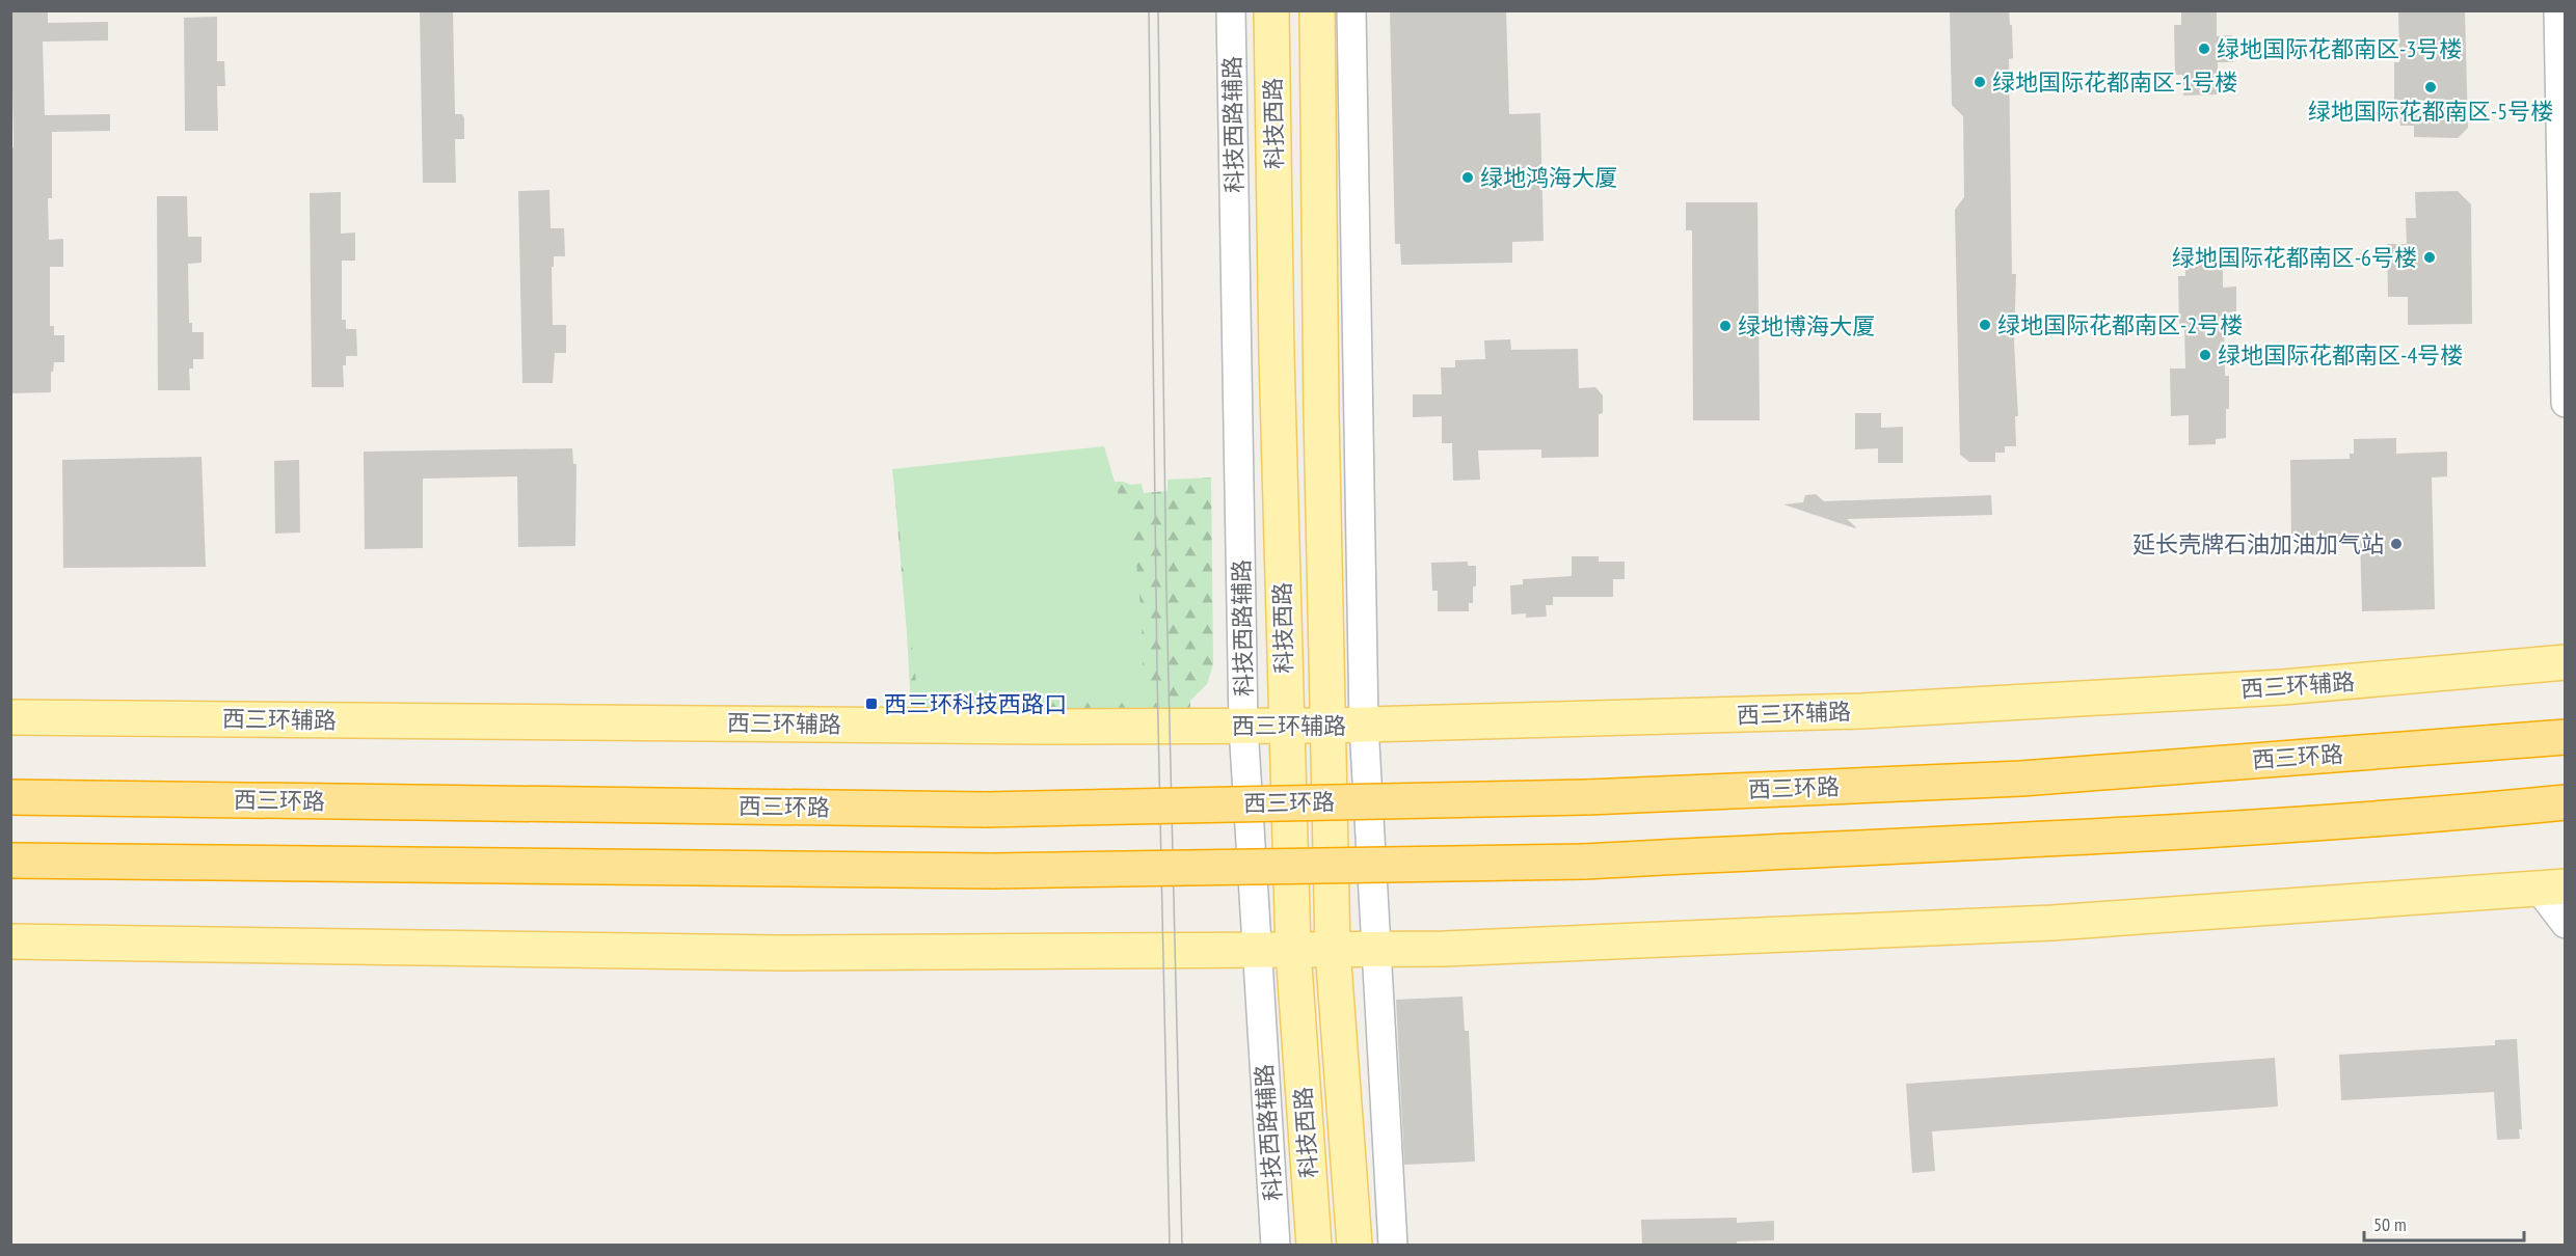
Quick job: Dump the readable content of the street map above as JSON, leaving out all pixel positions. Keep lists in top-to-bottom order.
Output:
{
  "streets": {
    "highway": ["西三环路"],
    "main road": ["科技西路", "西三环辅路"],
    "street": ["科技西路辅路"]
  },
  "crossings": [
    ["科技西路", "西三环辅路"],
    ["科技西路辅路", "西三环辅路"]
  ],
  "places": {
    "other": [
      "绿地国际花都南区-3号楼",
      "绿地国际花都南区-1号楼",
      "绿地国际花都南区-5号楼",
      "绿地鸿海大厦",
      "绿地国际花都南区-6号楼",
      "绿地国际花都南区-2号楼",
      "绿地博海大厦",
      "绿地国际花都南区-4号楼",
      "延长壳牌石油加油加气站"
    ],
    "transit": ["西三环科技西路口"]
  },
  "scale_bar": "50 m"
}
